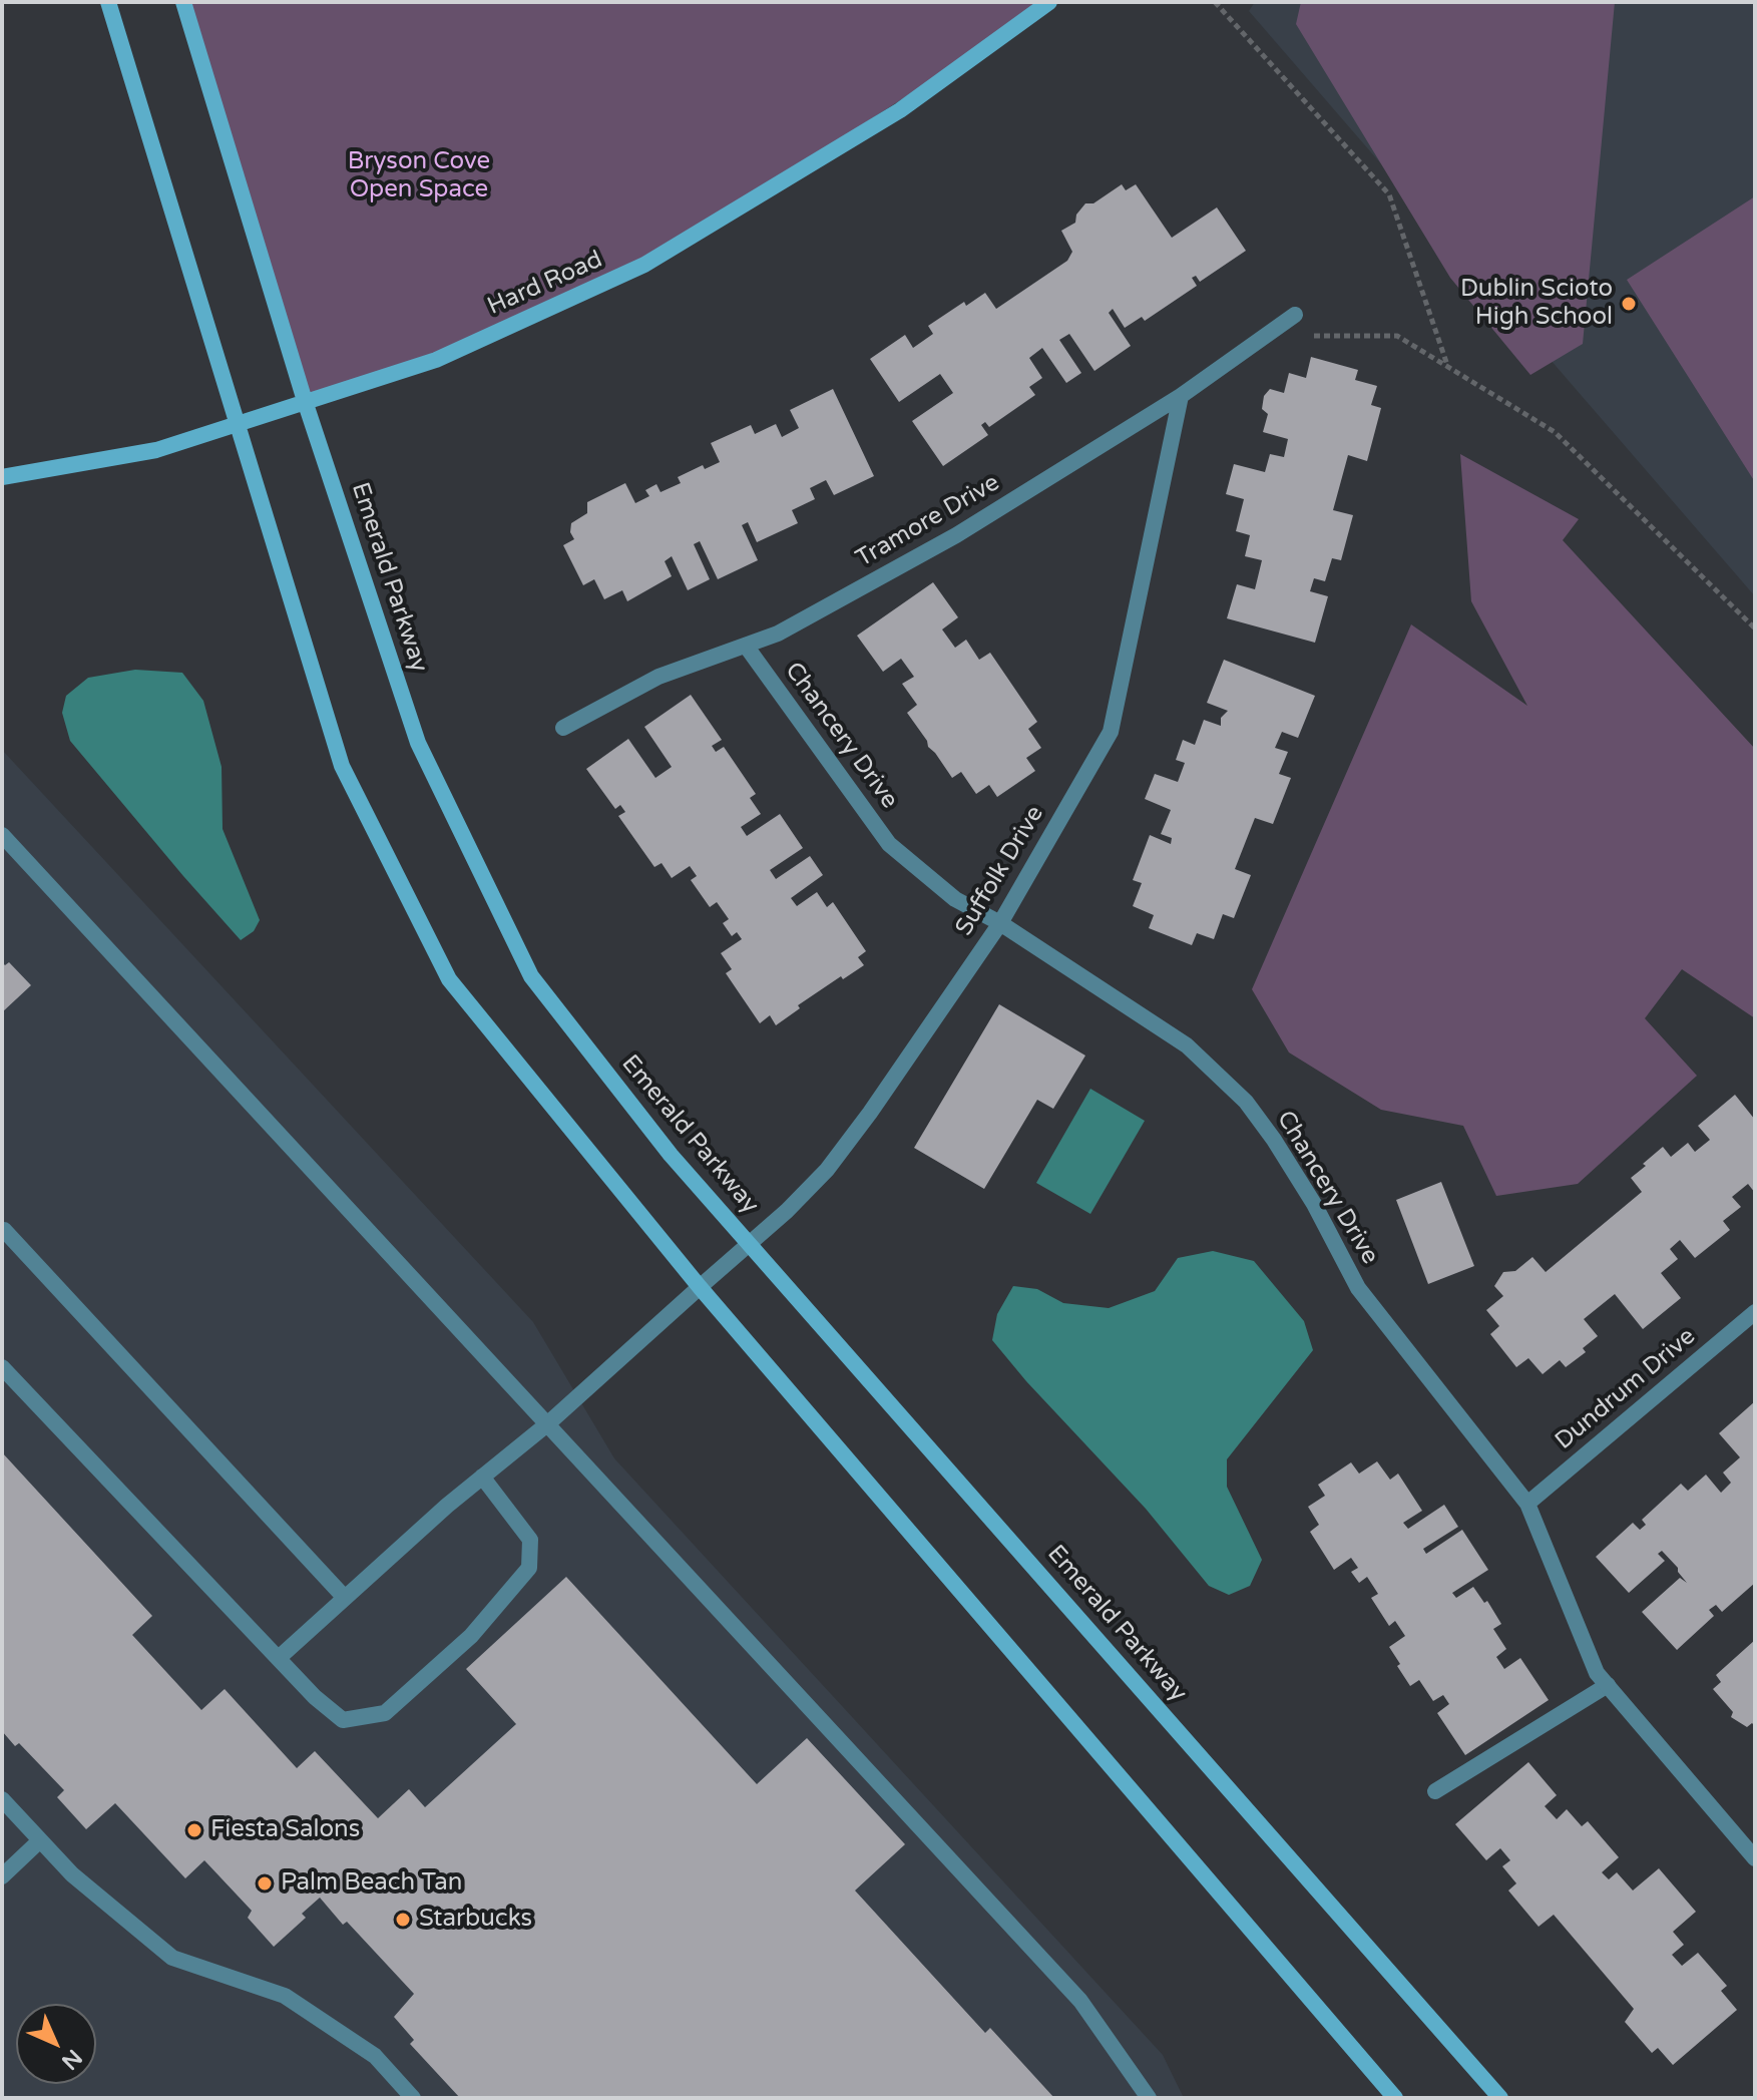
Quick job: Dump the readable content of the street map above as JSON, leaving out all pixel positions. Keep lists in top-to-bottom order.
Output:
{
  "streets": {
    "main road": ["Hard Road", "Emerald Parkway"],
    "street": [
      "Tramore Drive",
      "Chancery Drive",
      "Suffolk Drive",
      "Dundrum Drive"
    ]
  },
  "crossings": [
    ["Hard Road", "Emerald Parkway"],
    ["Tramore Drive", "Chancery Drive"],
    ["Tramore Drive", "Suffolk Drive"],
    ["Emerald Parkway", "Suffolk Drive"],
    ["Chancery Drive", "Suffolk Drive"],
    ["Chancery Drive", "Dundrum Drive"]
  ],
  "parks": ["Bryson Cove Open Space"],
  "places": [
    "Dublin Scioto High School",
    "Fiesta Salons",
    "Palm Beach Tan",
    "Starbucks"
  ],
  "north": "bottom right"
}
